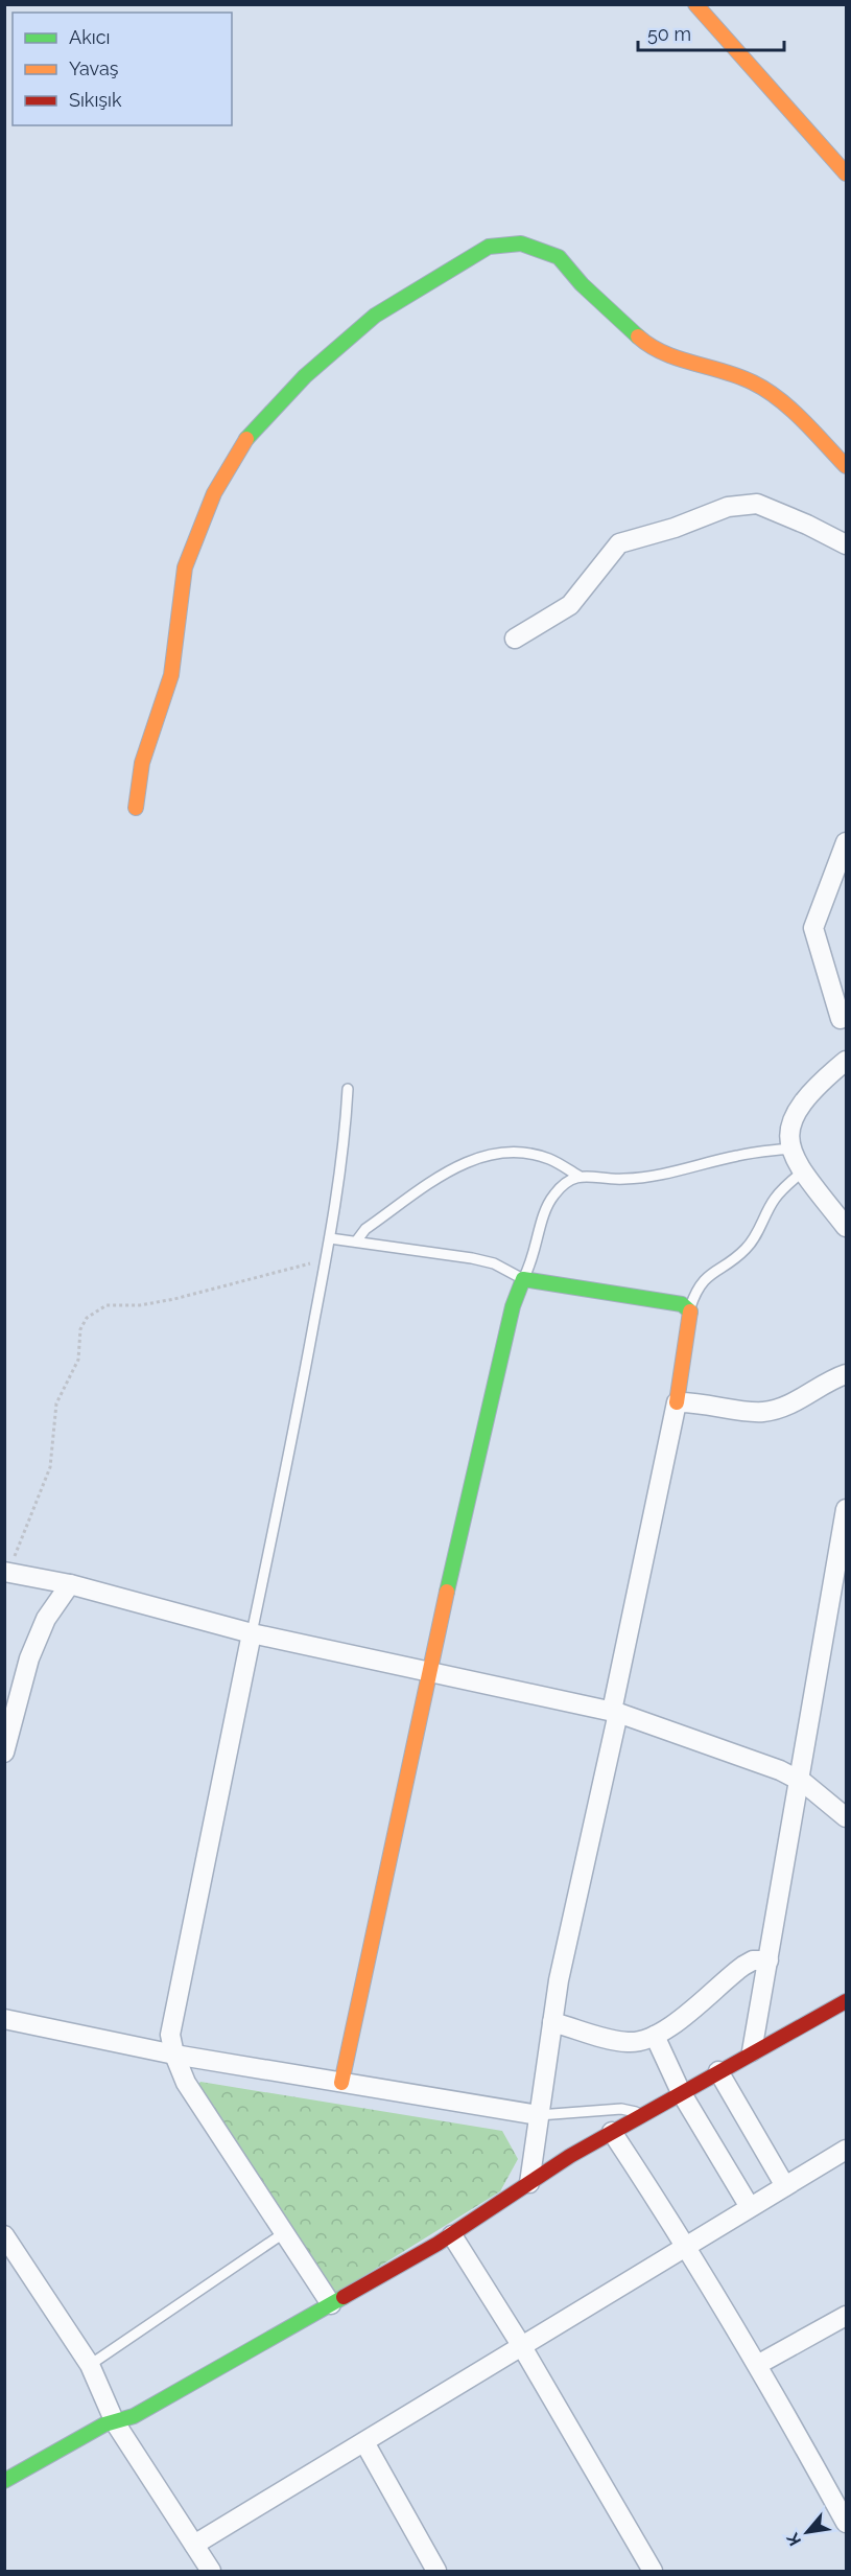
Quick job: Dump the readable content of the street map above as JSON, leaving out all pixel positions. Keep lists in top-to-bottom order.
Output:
{
  "legend": ["Akıcı", "Yavaş", "Sıkışık"],
  "scale_bar": "50 m",
  "north": "bottom left"
}
